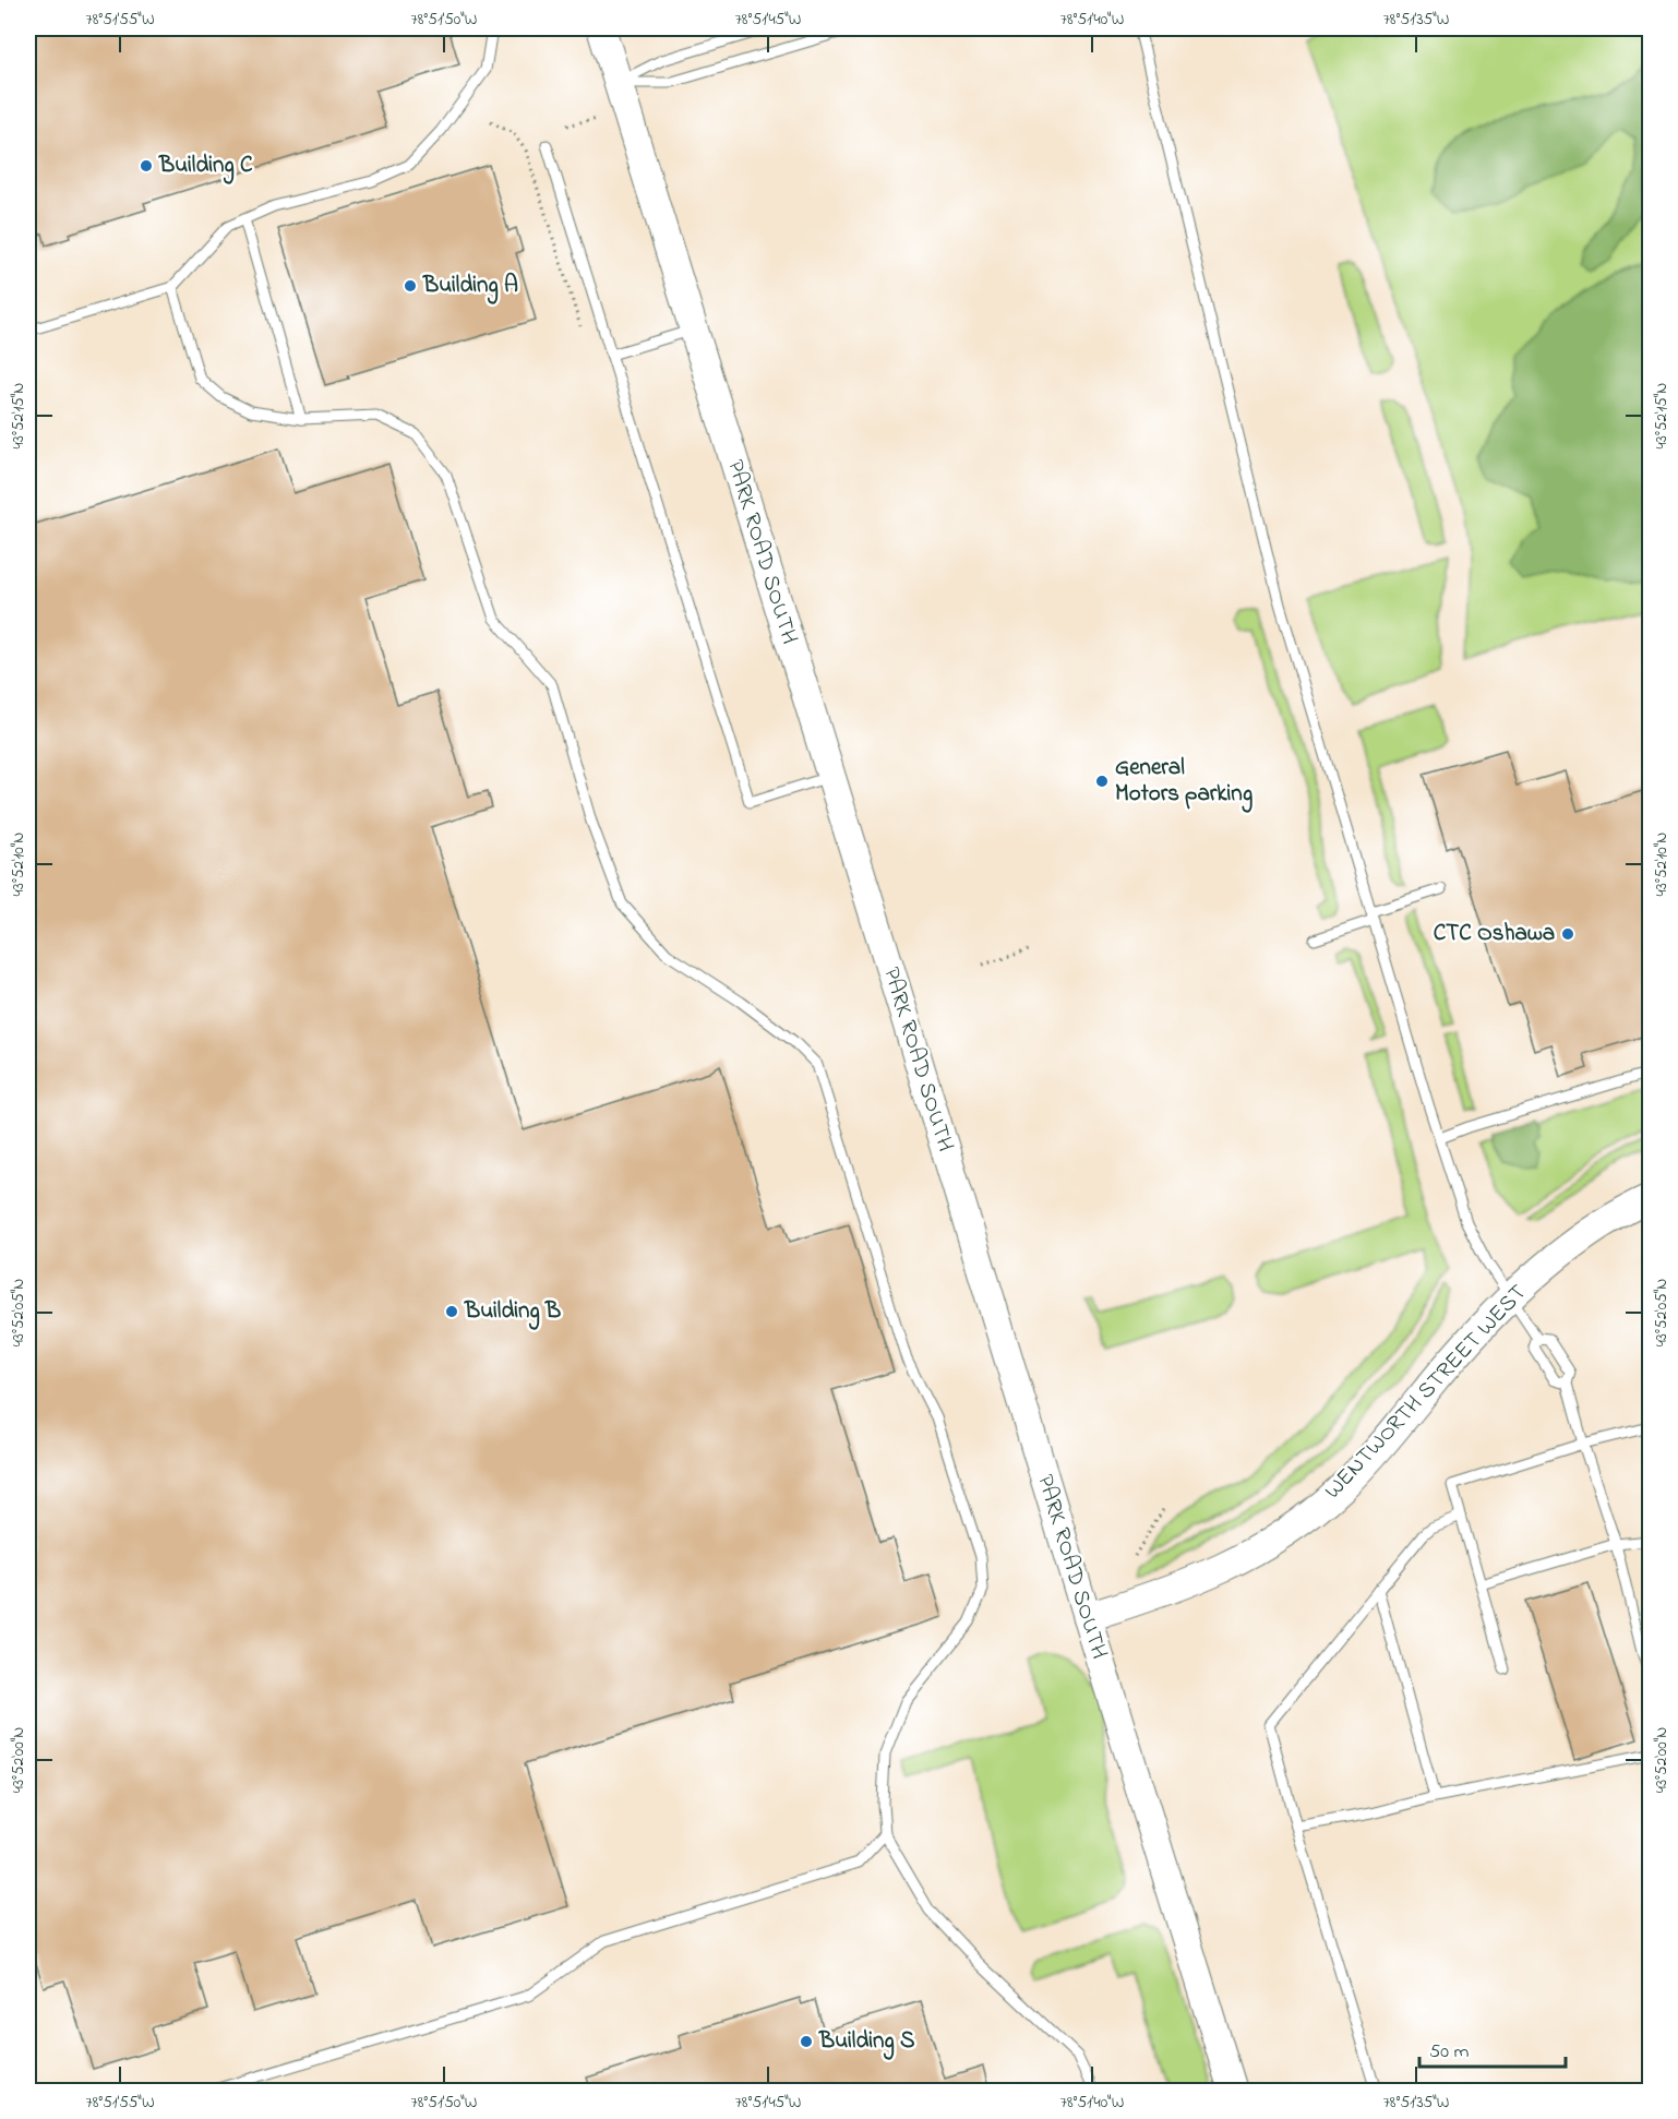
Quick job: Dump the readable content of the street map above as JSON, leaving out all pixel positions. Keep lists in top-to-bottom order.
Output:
{
  "streets": {
    "main road": ["PARK ROAD SOUTH", "WENTWORTH STREET WEST"]
  },
  "crossings": [
    ["PARK ROAD SOUTH", "WENTWORTH STREET WEST"]
  ],
  "places": [
    "Building C",
    "Building A",
    "General Motors parking",
    "CTC Oshawa",
    "Building B",
    "Building S"
  ],
  "scale_bar": "50 m",
  "coordinates": [
    "78°51'55\"W",
    "78°51'50\"W",
    "78°51'45\"W",
    "78°51'40\"W",
    "78°51'35\"W",
    "43°52'15\"N",
    "43°52'10\"N",
    "43°52'05\"N",
    "43°52'00\"N"
  ]
}
